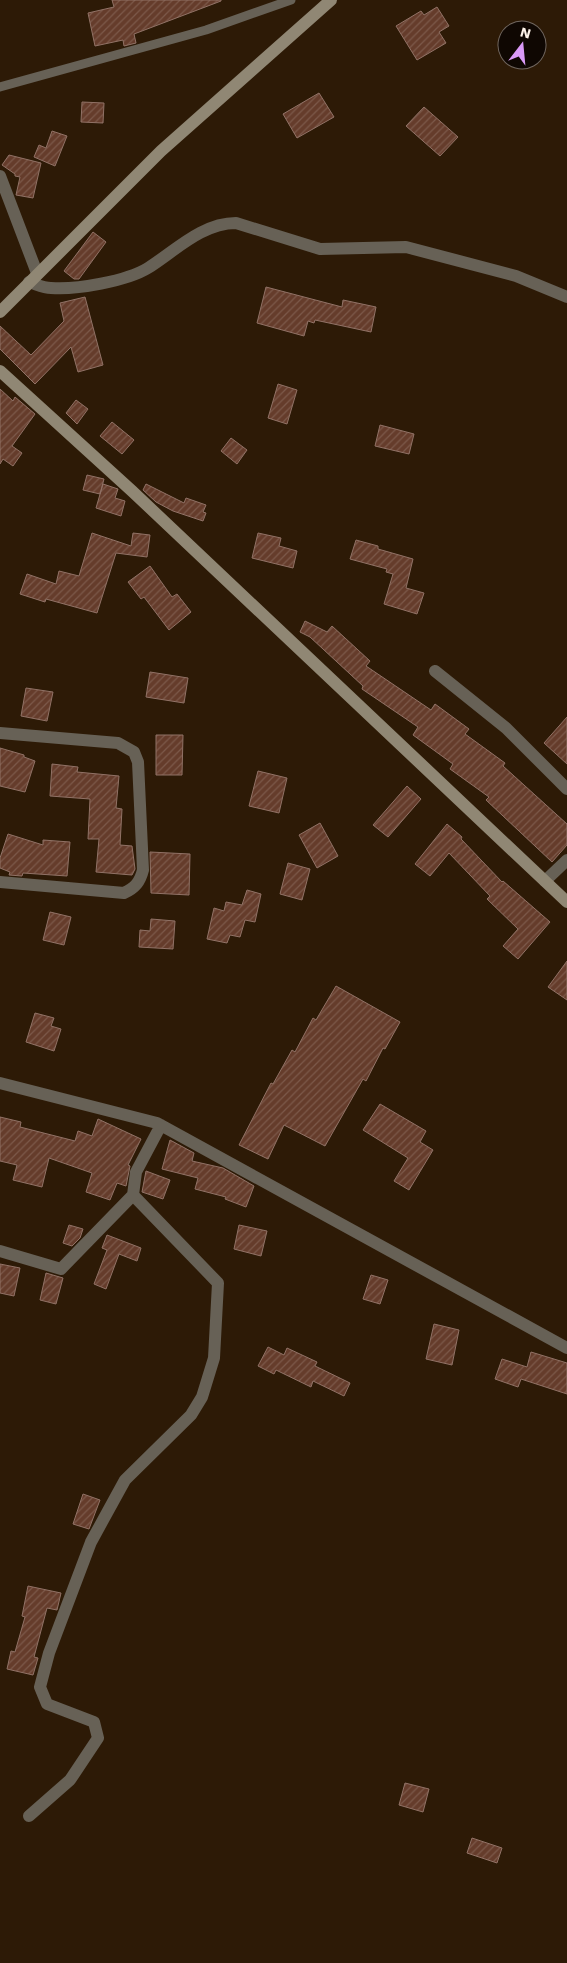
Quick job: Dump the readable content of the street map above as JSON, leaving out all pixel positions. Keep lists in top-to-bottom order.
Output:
{
  "north": "top"
}
